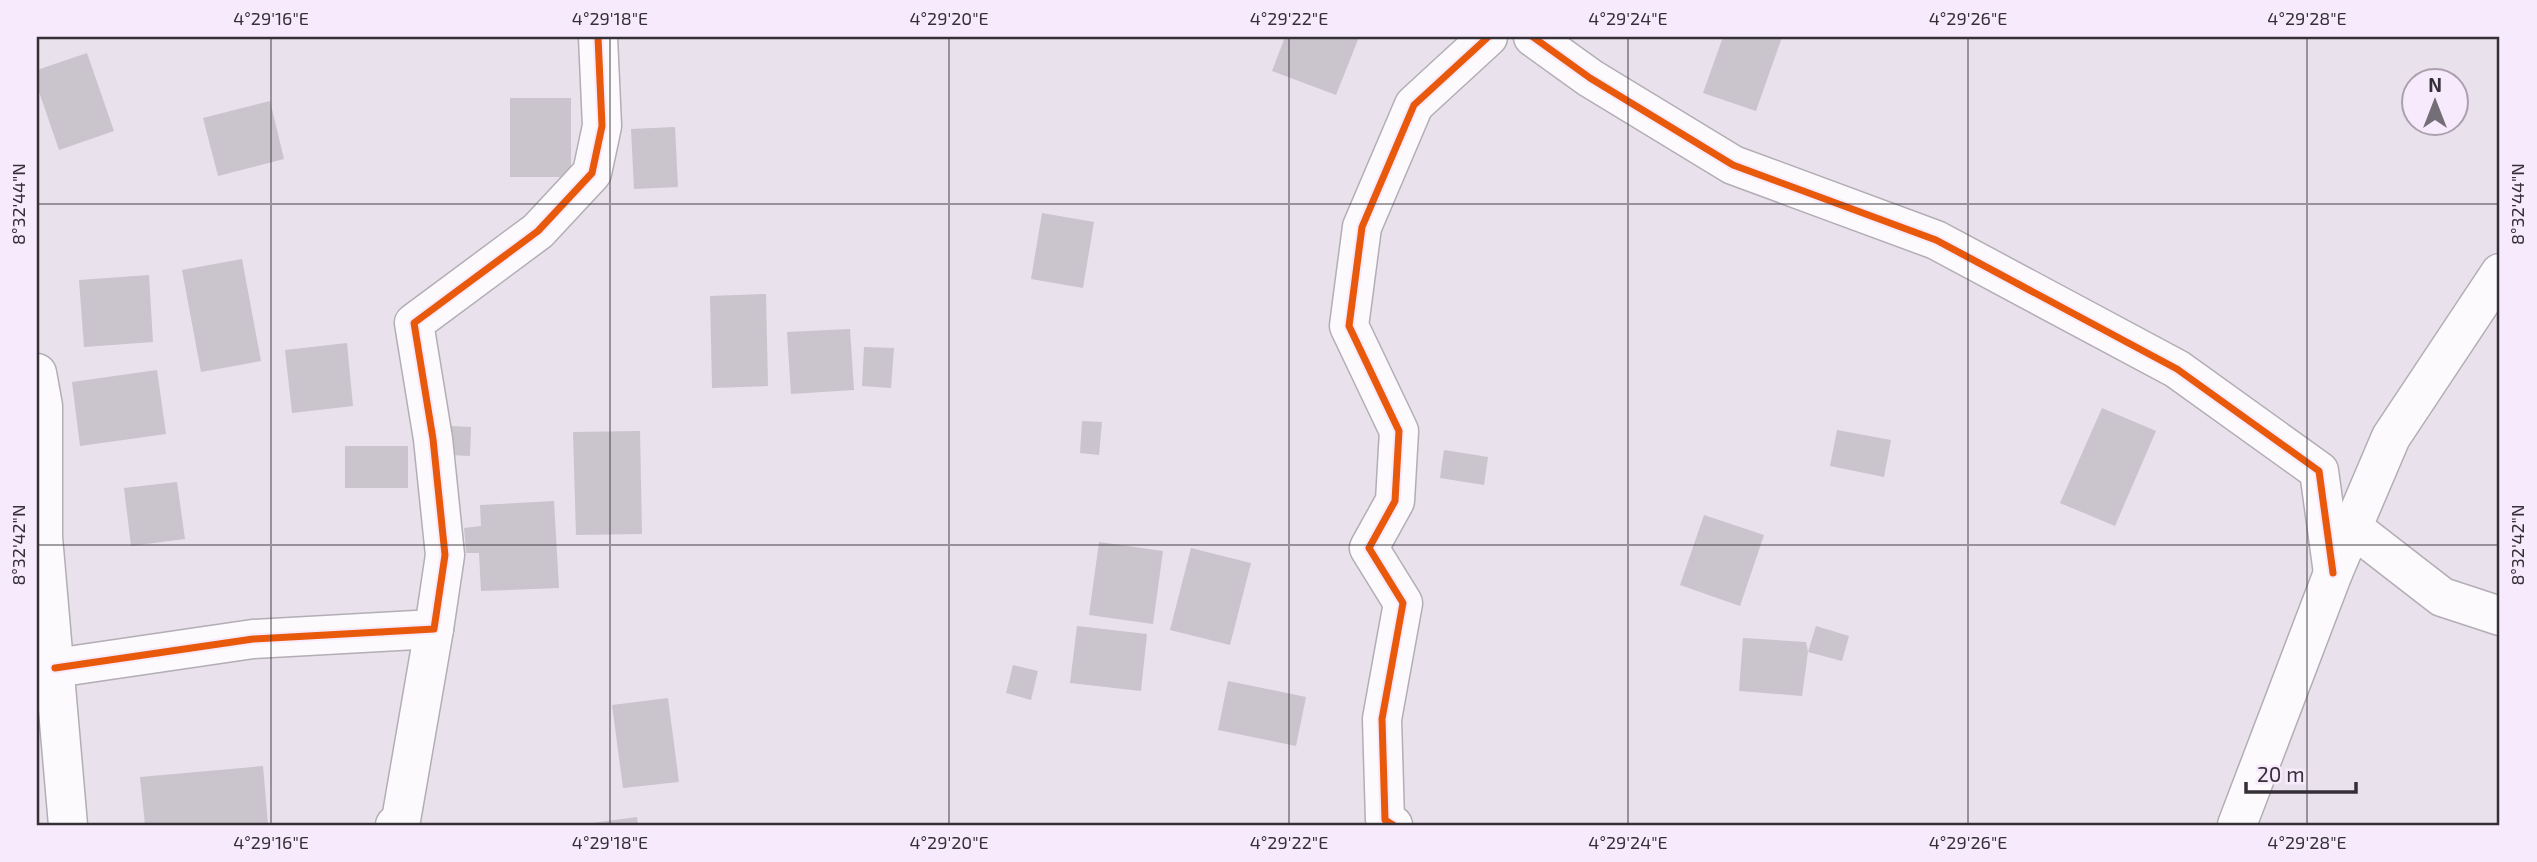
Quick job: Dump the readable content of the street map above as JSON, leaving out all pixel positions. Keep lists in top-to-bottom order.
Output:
{
  "scale_bar": "20 m",
  "north": "top",
  "coordinates": [
    "4°29'16\"E",
    "4°29'18\"E",
    "4°29'20\"E",
    "4°29'22\"E",
    "4°29'24\"E",
    "4°29'26\"E",
    "4°29'28\"E",
    "8°32'44\"N",
    "8°32'42\"N"
  ]
}
